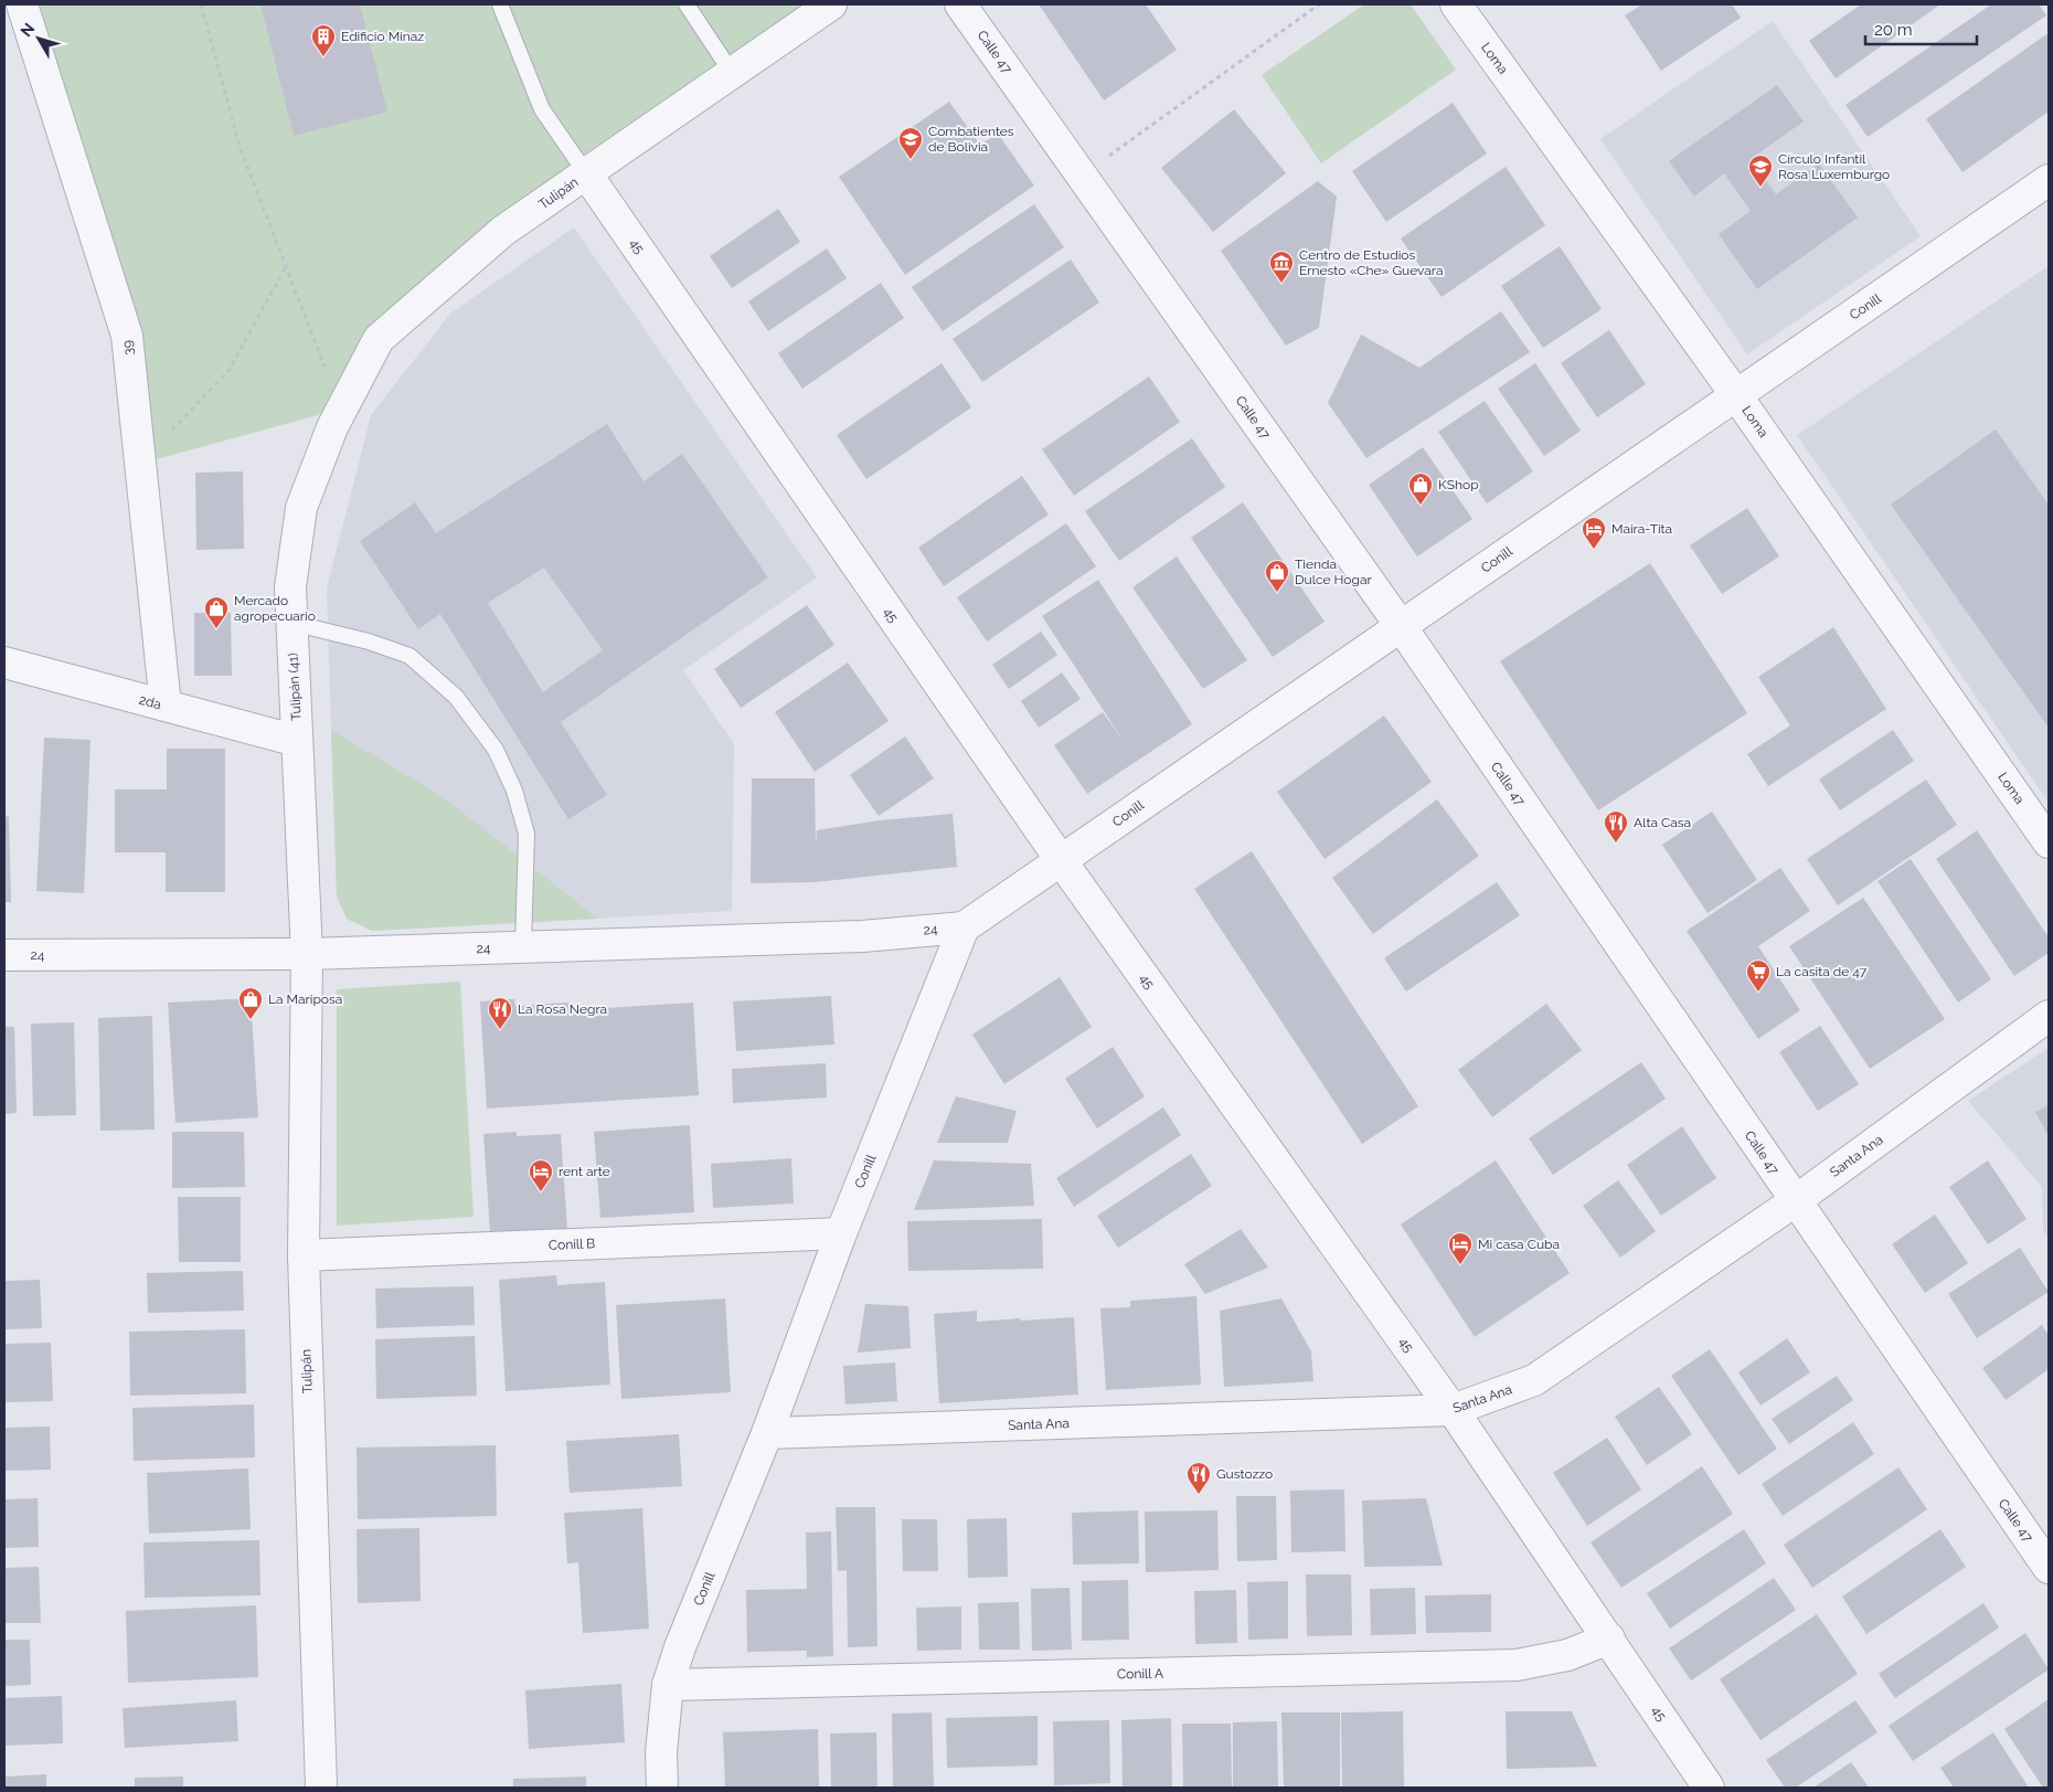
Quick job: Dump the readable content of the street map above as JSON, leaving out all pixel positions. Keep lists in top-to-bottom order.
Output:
{
  "streets": {
    "street": [
      "Calle 47",
      "Loma",
      "Tulipán",
      "45",
      "Conill",
      "39",
      "Tulipán (41)",
      "2da",
      "24",
      "Santa Ana",
      "Conill B",
      "Conill A"
    ]
  },
  "crossings": [
    ["Calle 47", "Conill"],
    ["Calle 47", "Santa Ana"],
    ["Loma", "Conill"],
    ["Tulipán", "45"],
    ["Tulipán", "Tulipán (41)"],
    ["Tulipán", "24"],
    ["Tulipán", "Conill B"],
    ["45", "Conill"],
    ["45", "Santa Ana"],
    ["45", "Conill A"],
    ["Conill", "24"],
    ["Conill", "Santa Ana"],
    ["Conill", "Conill B"],
    ["Conill", "Conill A"],
    ["39", "2da"],
    ["Tulipán (41)", "2da"],
    ["Tulipán (41)", "24"]
  ],
  "places": {
    "building": ["Edificio Minaz"],
    "school or university": ["Combatientes de Bolivia", "Círculo Infantil Rosa Luxemburgo"],
    "museum": ["Centro de Estudios Ernesto «Che» Guevara"],
    "shop": [
      "KShop",
      "Tienda Dulce Hogar",
      "Mercado agropecuario",
      "La Mariposa"
    ],
    "hotel": ["Maira-Tita", "rent arte", "Mi casa Cuba"],
    "restaurant": ["Alta Casa", "La Rosa Negra", "Gustozzo"],
    "supermarket": ["La casita de 47"]
  },
  "scale_bar": "20 m",
  "north": "top left"
}
